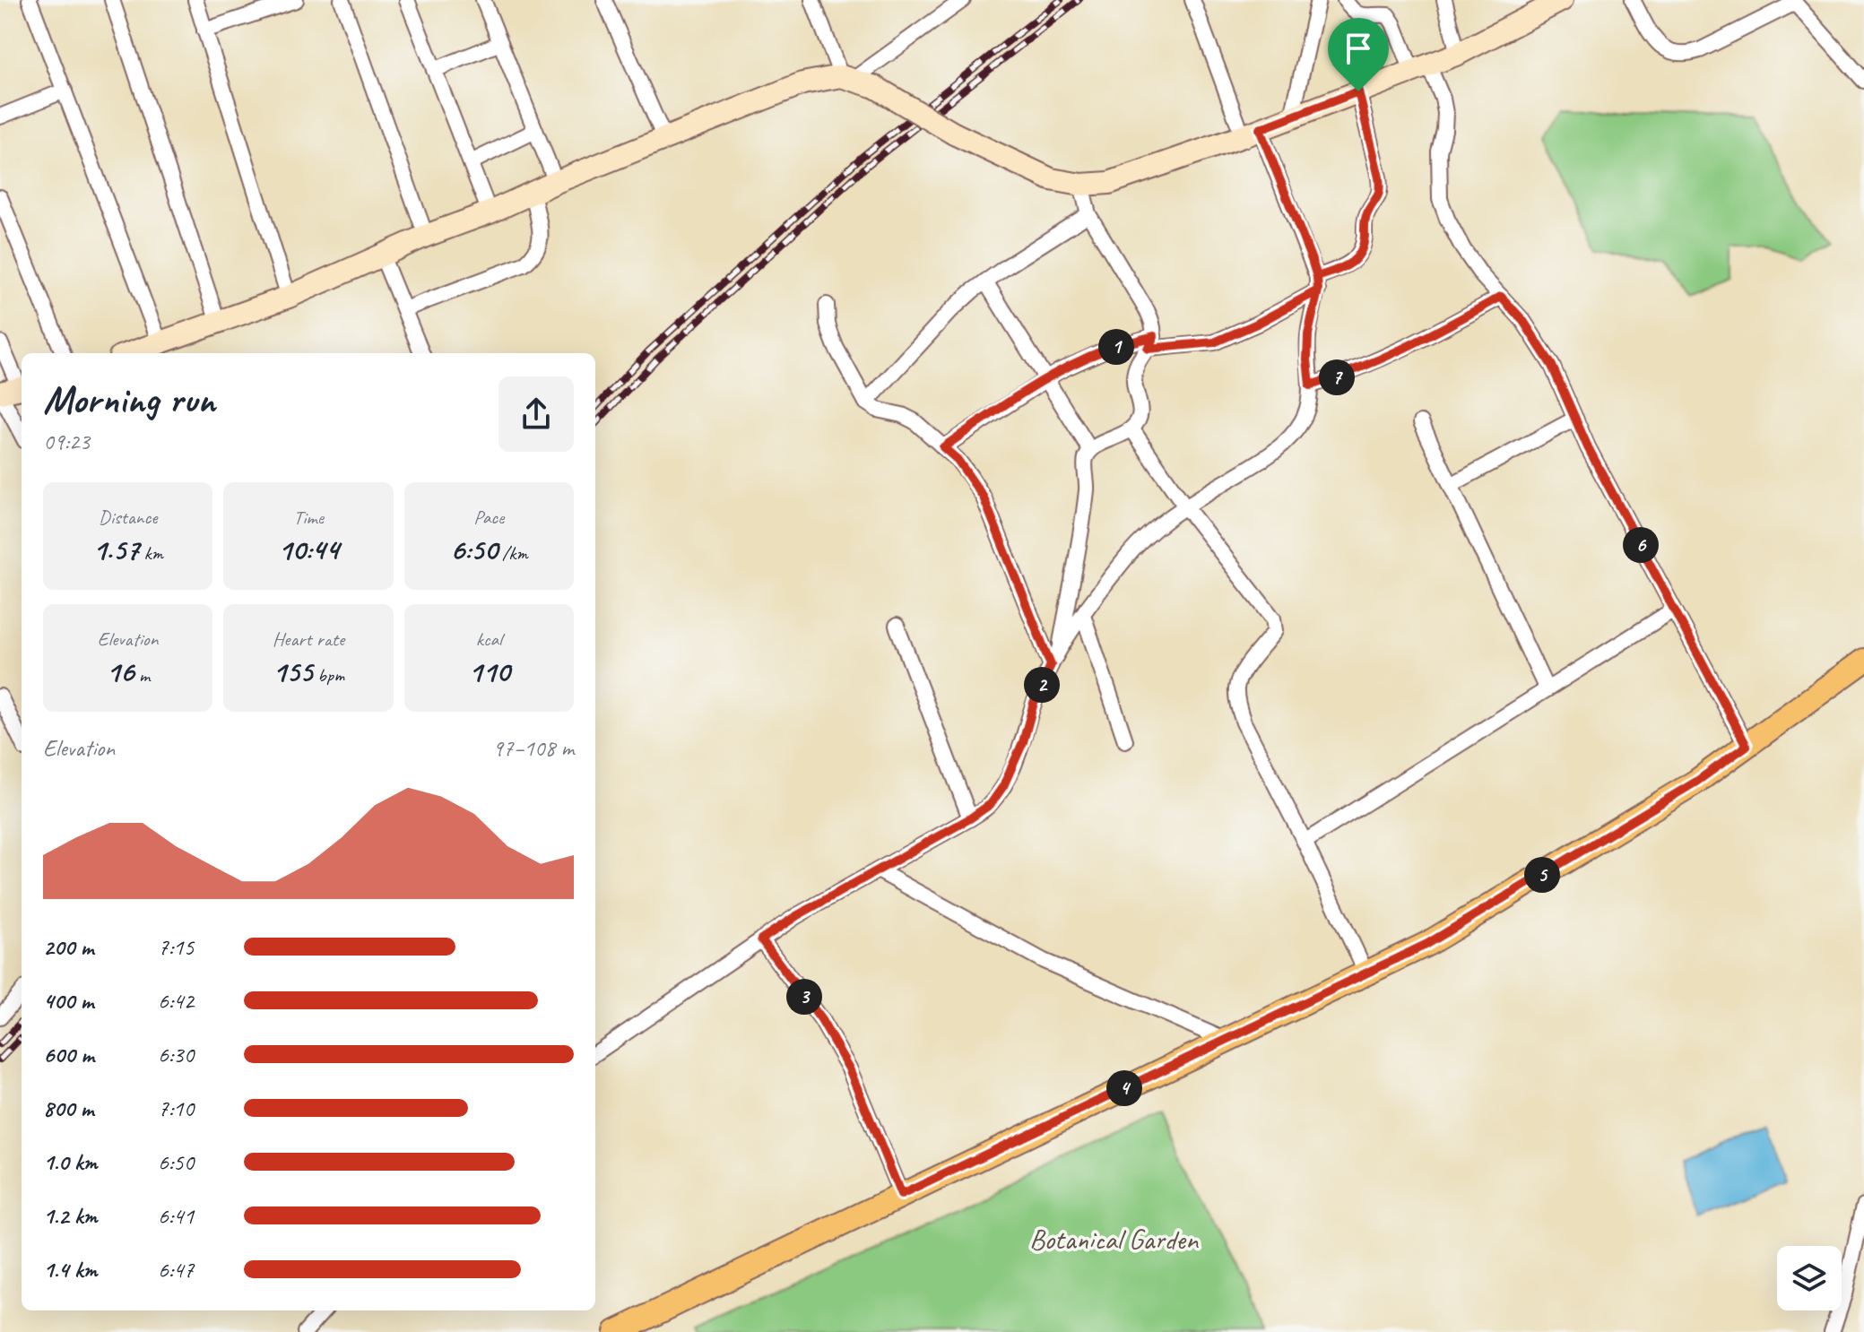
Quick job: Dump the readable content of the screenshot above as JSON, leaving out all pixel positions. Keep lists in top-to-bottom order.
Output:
{
  "parks": ["Botanical Garden"],
  "page": {
    "pins": [
      "1",
      "7",
      "6",
      "2",
      "5",
      "3",
      "4"
    ],
    "heading": ["Morning run", "09:23"],
    "stats": [
      ["Distance", "1.57 km"],
      ["Time", "10:44"],
      ["Pace", "6:50 /km"],
      ["Elevation", "16 m"],
      ["Heart rate", "155 bpm"],
      ["kcal", "110"]
    ],
    "chart": ["Elevation", "97–108 m"],
    "list": [
      {
        "name": "200 m",
        "note": "7:15"
      },
      {
        "name": "400 m",
        "note": "6:42"
      },
      {
        "name": "600 m",
        "note": "6:30"
      },
      {
        "name": "800 m",
        "note": "7:10"
      },
      {
        "name": "1.0 km",
        "note": "6:50"
      },
      {
        "name": "1.2 km",
        "note": "6:41"
      },
      {
        "name": "1.4 km",
        "note": "6:47"
      }
    ]
  }
}
